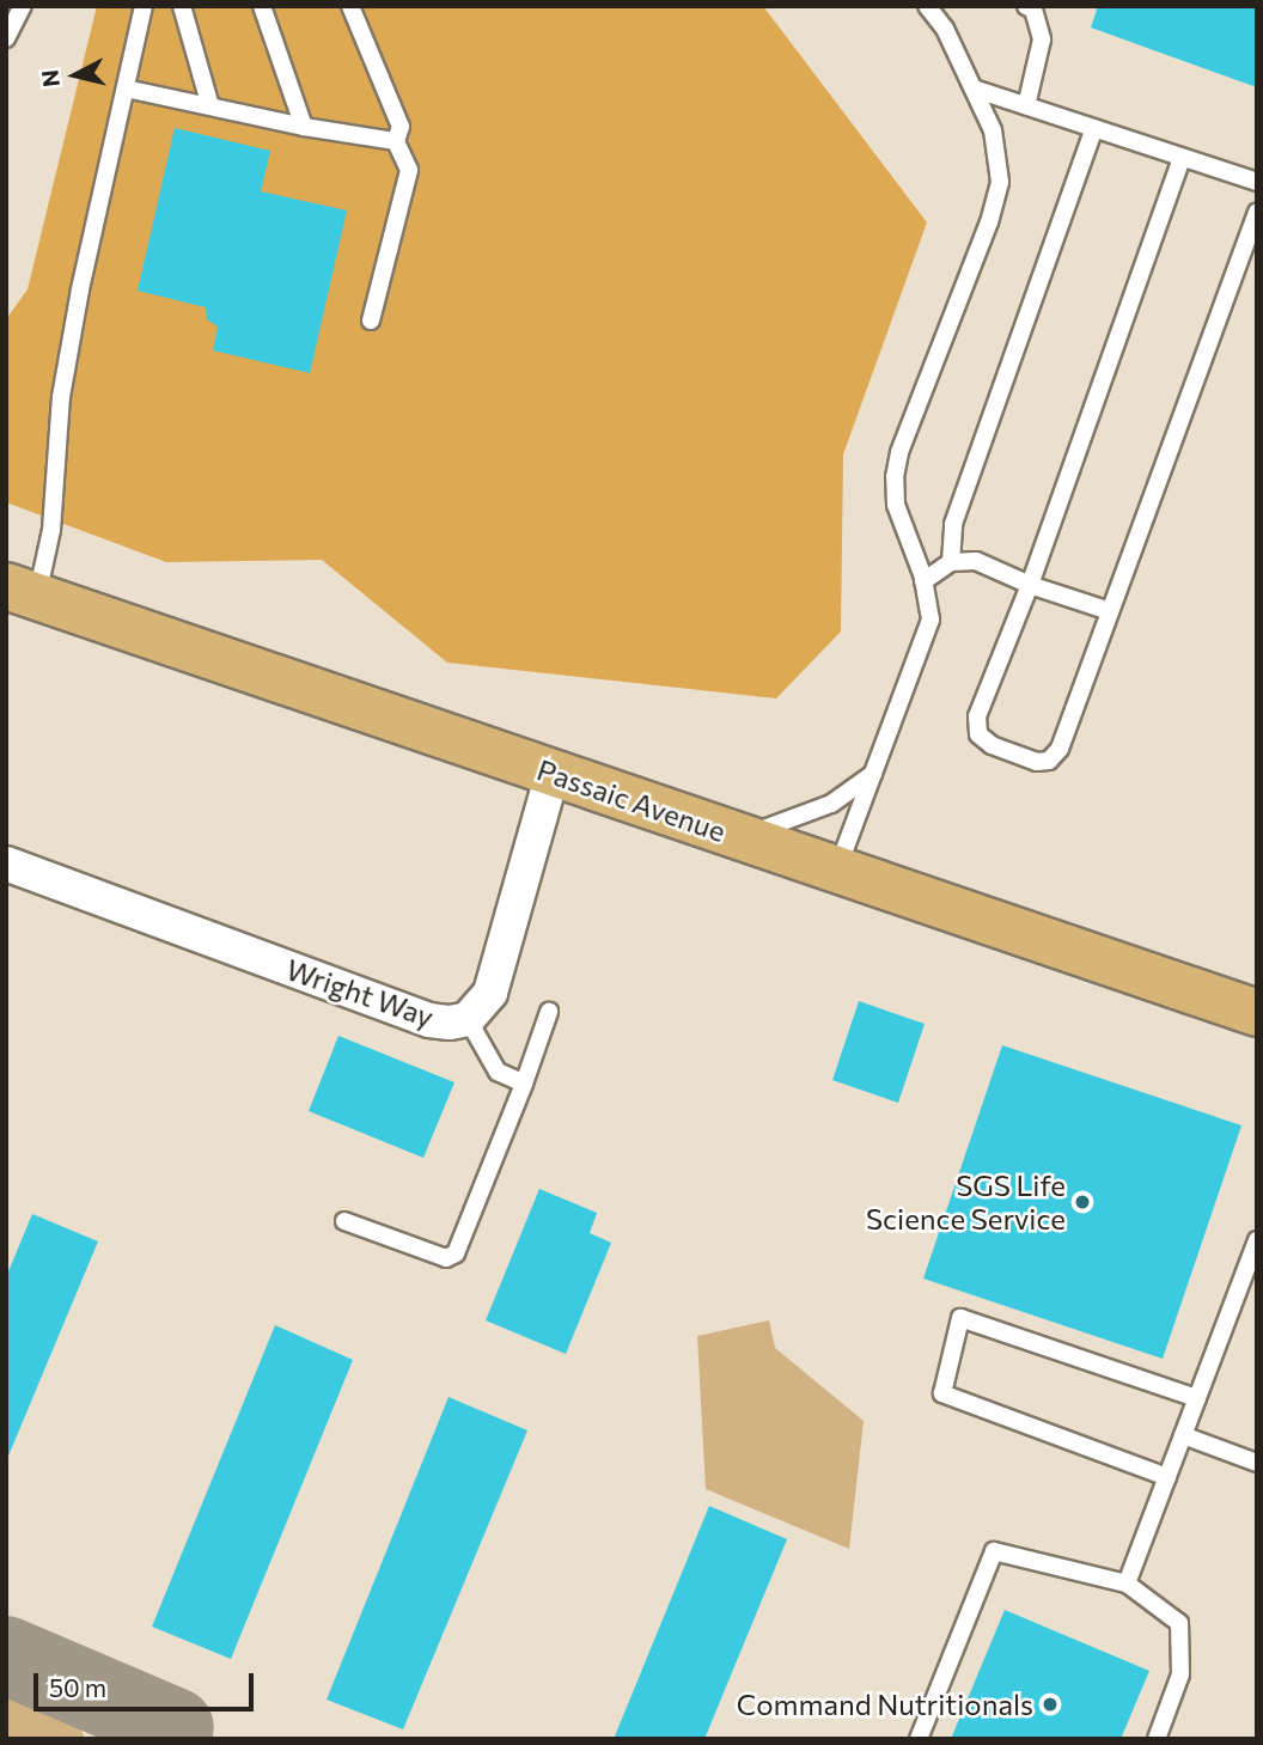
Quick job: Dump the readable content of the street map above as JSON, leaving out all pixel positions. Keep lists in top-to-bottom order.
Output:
{
  "streets": {
    "main road": ["Passaic Avenue"],
    "street": ["Wright Way"]
  },
  "crossings": [
    ["Passaic Avenue", "Wright Way"]
  ],
  "places": ["SGS Life Science Service", "Command Nutritionals"],
  "scale_bar": "50 m",
  "north": "left"
}
